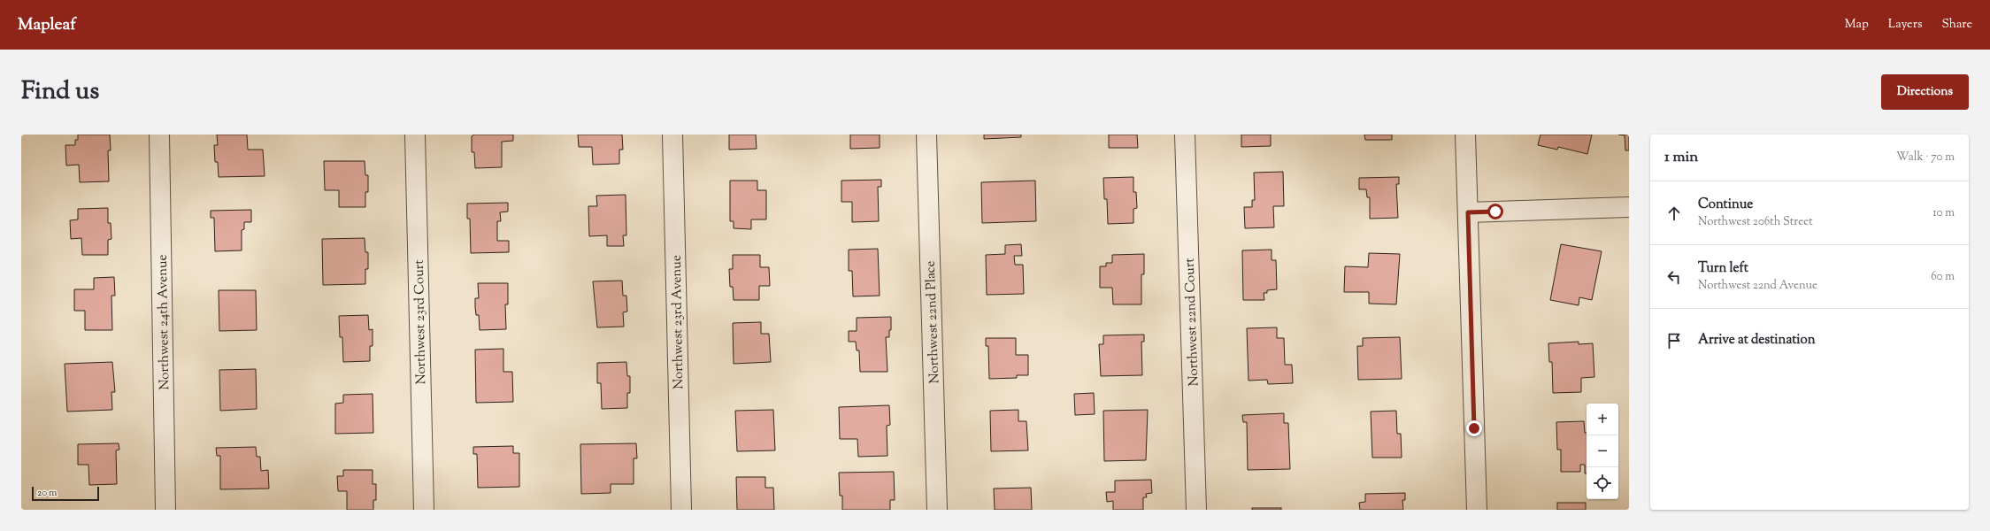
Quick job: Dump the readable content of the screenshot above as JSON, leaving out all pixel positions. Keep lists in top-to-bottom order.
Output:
{
  "streets": {
    "street": [
      "Northwest 24th Avenue",
      "Northwest 23rd Court",
      "Northwest 23rd Avenue",
      "Northwest 22nd Place",
      "Northwest 22nd Court"
    ]
  },
  "scale_bar": "20 m",
  "page": {
    "header": "Mapleaf",
    "nav": ["Map", "Layers", "Share"],
    "title": "Find us",
    "buttons": "Directions",
    "heading": ["1 min", "Walk · 70 m"],
    "list": [
      ["Continue", "Northwest 206th Street", "10 m"],
      ["Turn left", "Northwest 22nd Avenue", "60 m"],
      "Arrive at destination"
    ],
    "map_buttons": ["+", "−"],
    "scale": "20 m"
  }
}
